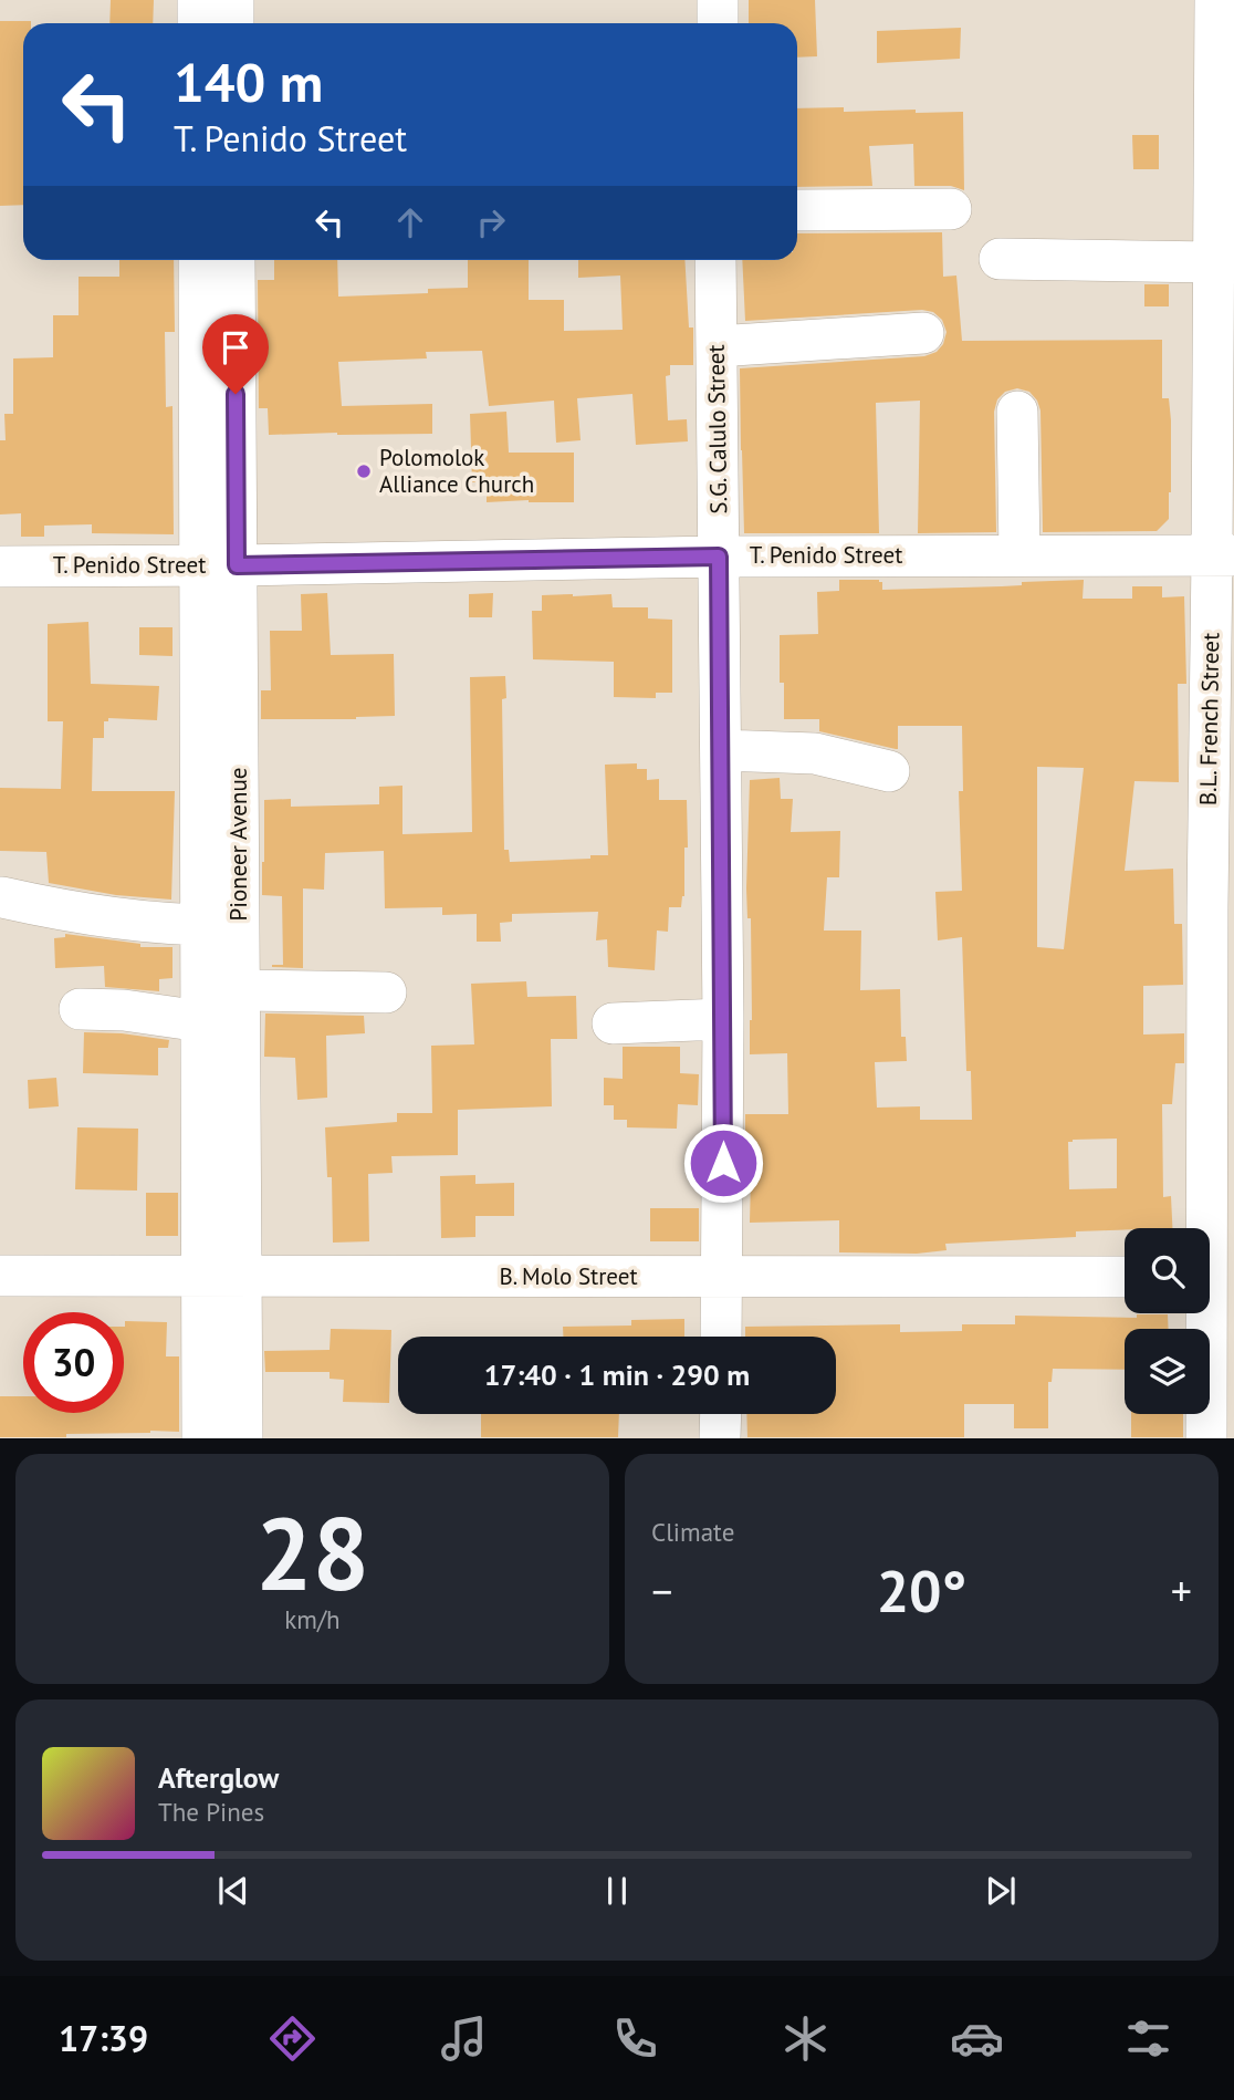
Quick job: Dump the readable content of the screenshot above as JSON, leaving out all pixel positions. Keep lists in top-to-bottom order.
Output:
{
  "streets": {
    "street": [
      "S.G. Calulo Street",
      "T. Penido Street",
      "B.L. French Street",
      "Pioneer Avenue",
      "B. Molo Street"
    ]
  },
  "crossings": [
    ["S.G. Calulo Street", "T. Penido Street"],
    ["S.G. Calulo Street", "B. Molo Street"],
    ["T. Penido Street", "B.L. French Street"],
    ["T. Penido Street", "Pioneer Avenue"],
    ["Pioneer Avenue", "B. Molo Street"]
  ],
  "places": ["Polomolok Alliance Church"],
  "page": {
    "turn": ["140 m", "T. Penido Street"],
    "limit": "30",
    "trip": "17:40 · 1 min · 290 m",
    "tile": [
      ["28", "km/h"],
      "Climate"
    ],
    "heat": ["−", "20°", "+"],
    "song": ["Afterglow", "The Pines"],
    "tabs": "17:39"
  }
}
